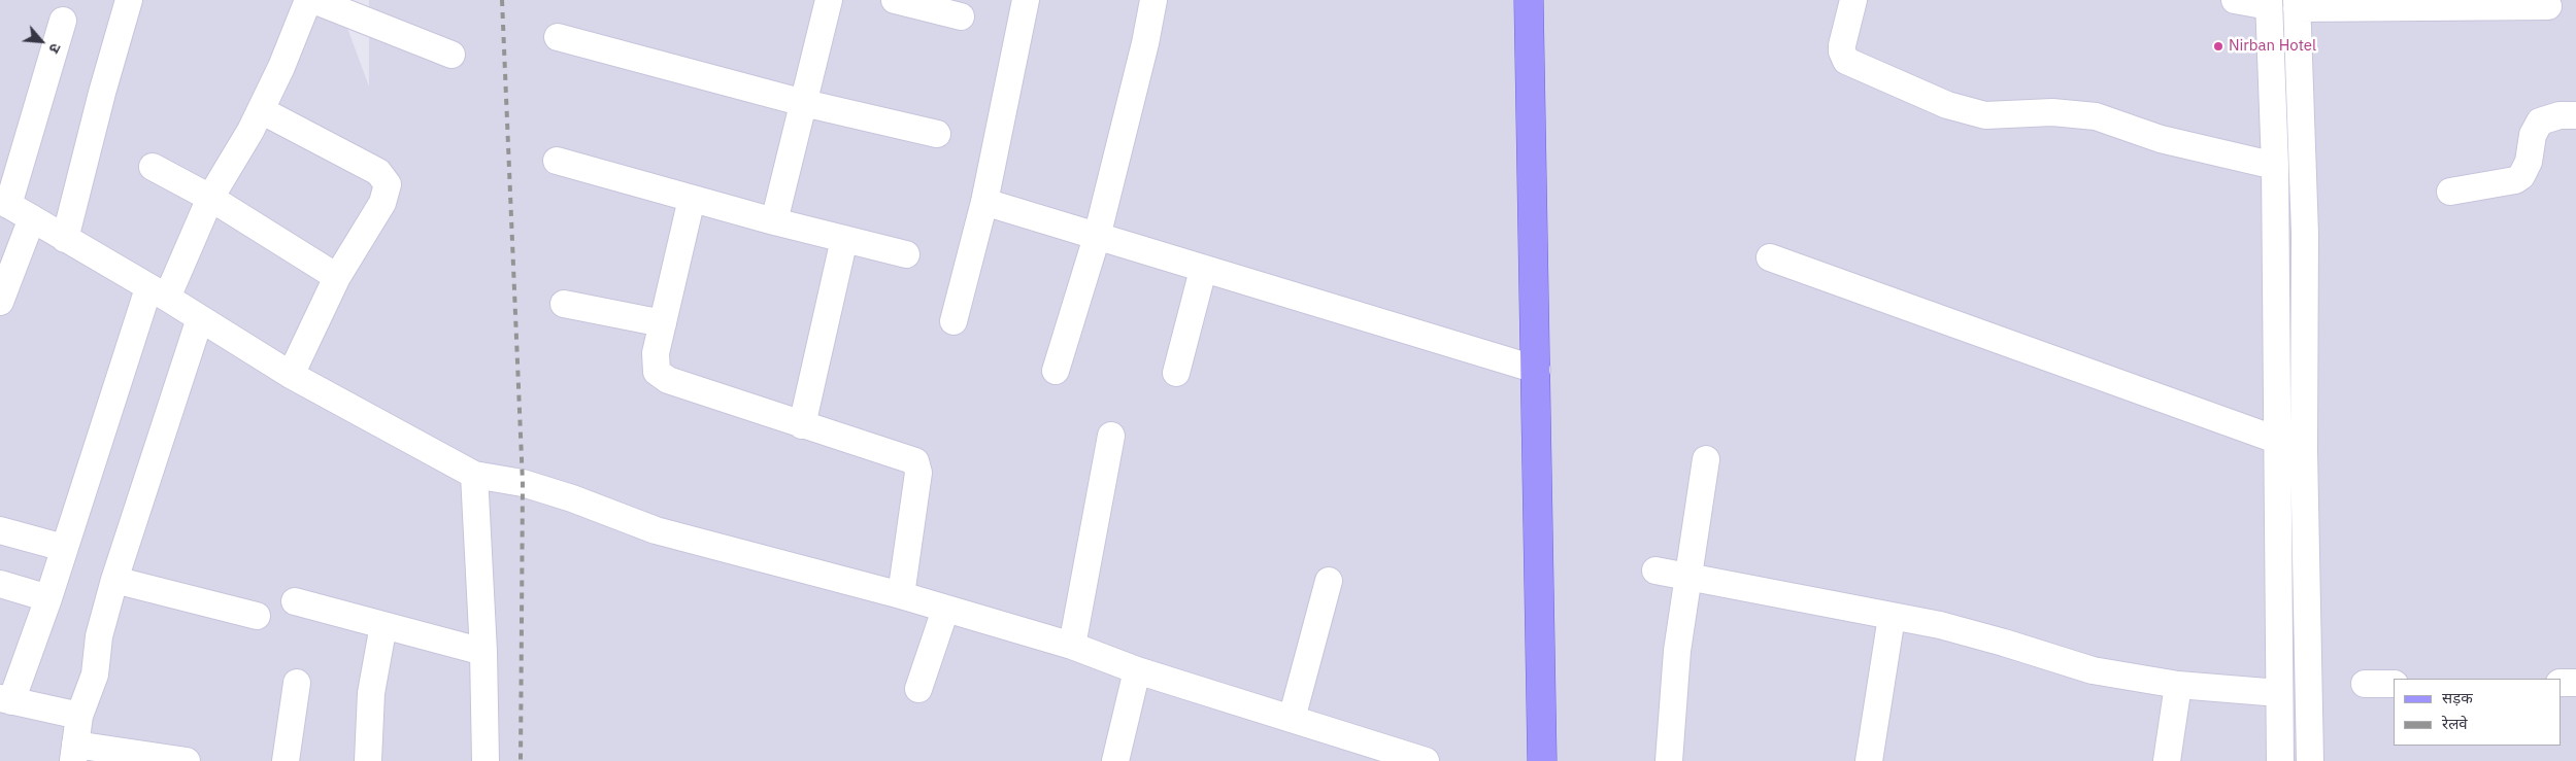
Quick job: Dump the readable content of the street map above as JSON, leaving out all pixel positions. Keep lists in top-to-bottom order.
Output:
{
  "places": ["Nirban Hotel"],
  "legend": ["सड़क", "रेलवे"],
  "north": "bottom right"
}
